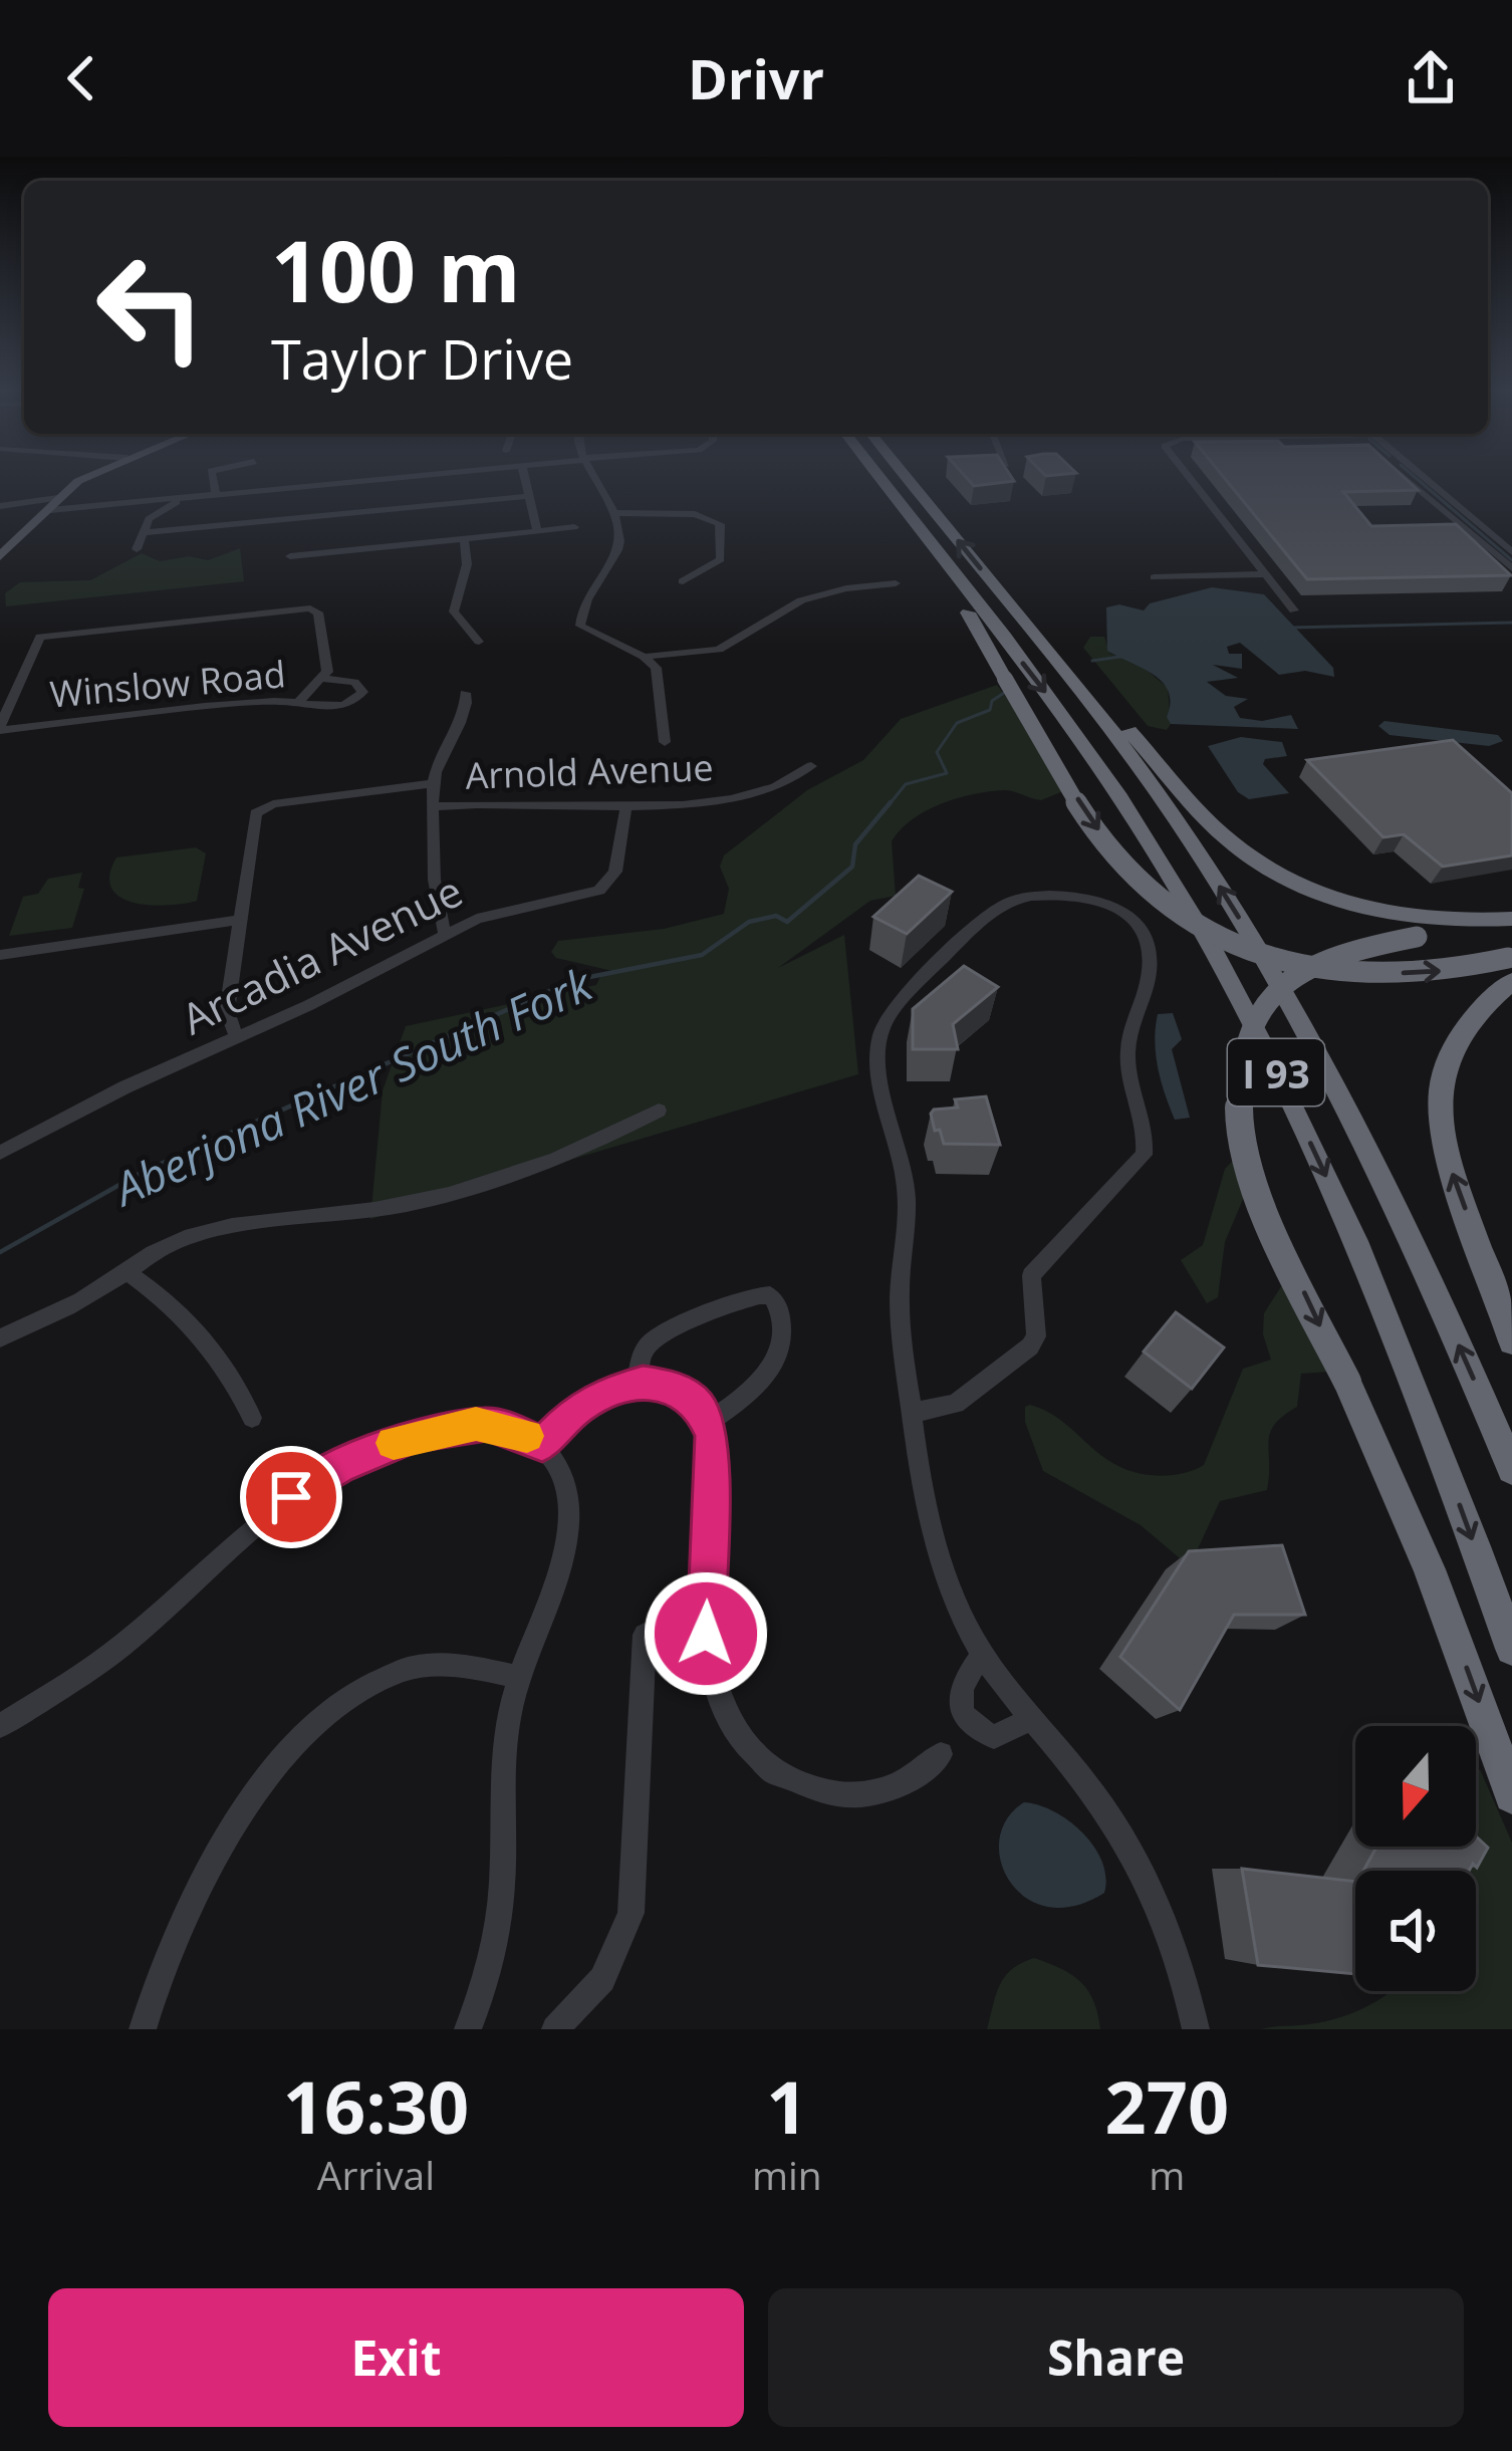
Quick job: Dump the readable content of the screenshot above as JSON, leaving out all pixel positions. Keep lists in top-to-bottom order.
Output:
{
  "streets": {
    "highway": ["I 93"],
    "street": ["Winslow Road", "Arnold Avenue", "Arcadia Avenue"]
  },
  "crossings": [
    ["Arnold Avenue", "Arcadia Avenue"]
  ],
  "water": ["Aberjona River South Fork"],
  "north": "bottom",
  "page": {
    "header": "Drivr",
    "turn": ["100 m", "Taylor Drive"],
    "eta": [
      "16:30",
      "Arrival",
      "1",
      "min",
      "270",
      "m"
    ],
    "buttons": ["Exit", "Share"]
  }
}
